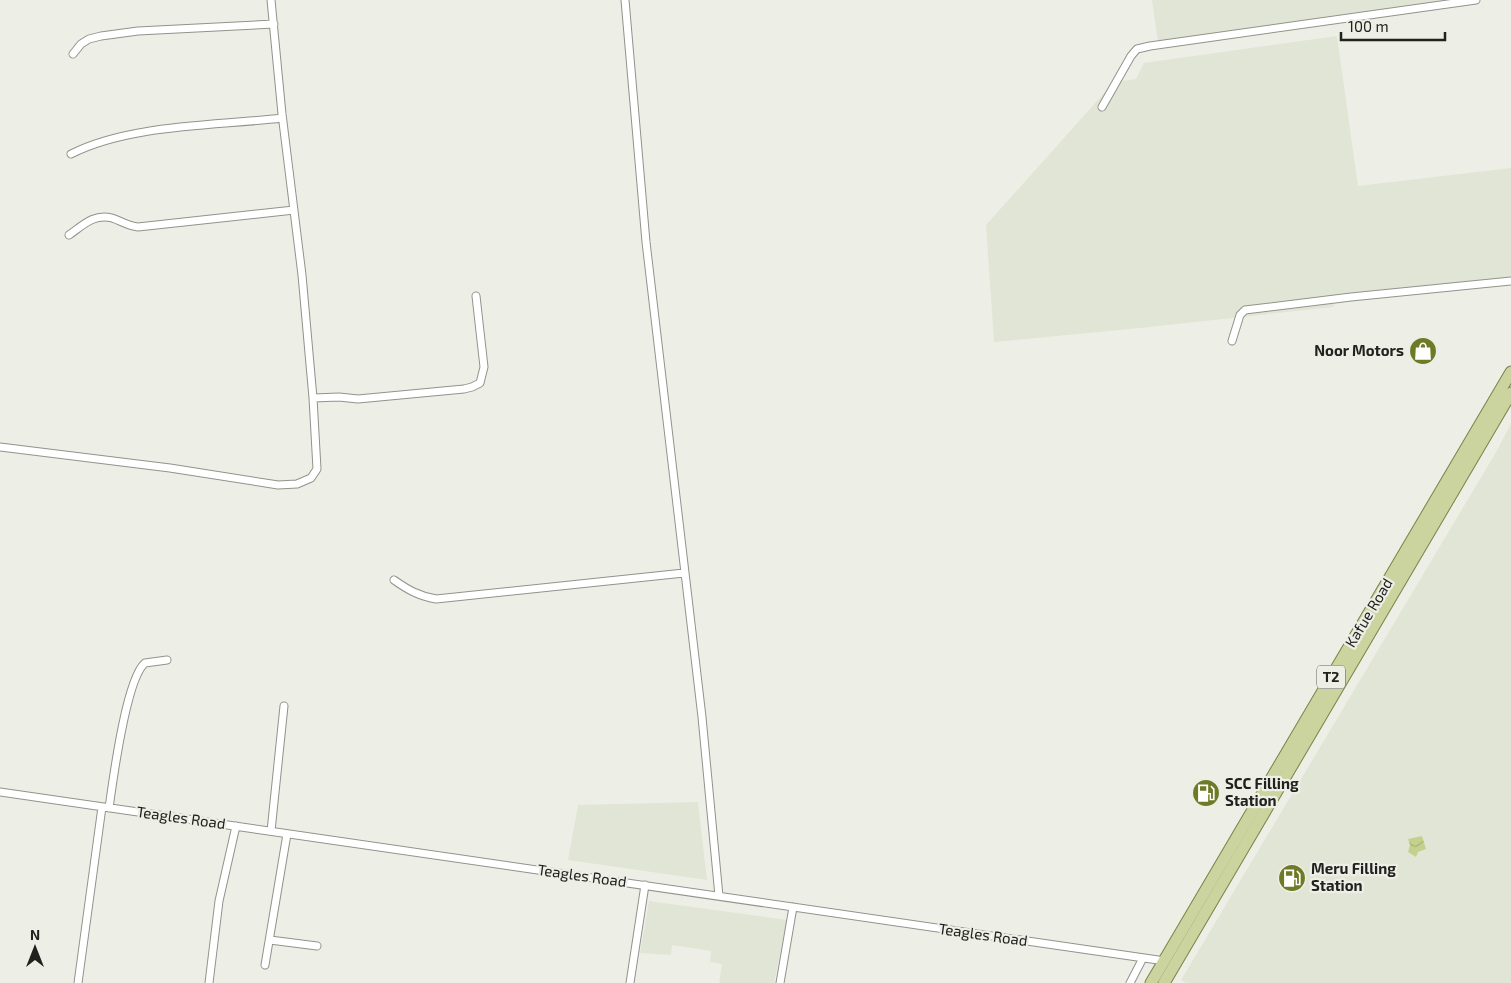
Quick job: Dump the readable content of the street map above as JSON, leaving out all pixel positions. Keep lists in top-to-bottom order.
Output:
{
  "streets": {
    "main road": ["Kafue Road", "T2"],
    "street": ["Teagles Road"]
  },
  "crossings": [
    ["Kafue Road", "Teagles Road"]
  ],
  "places": {
    "shop": ["Noor Motors"],
    "fuel station": ["SCC Filling Station", "Meru Filling Station"]
  },
  "scale_bar": "100 m",
  "north": "top"
}
